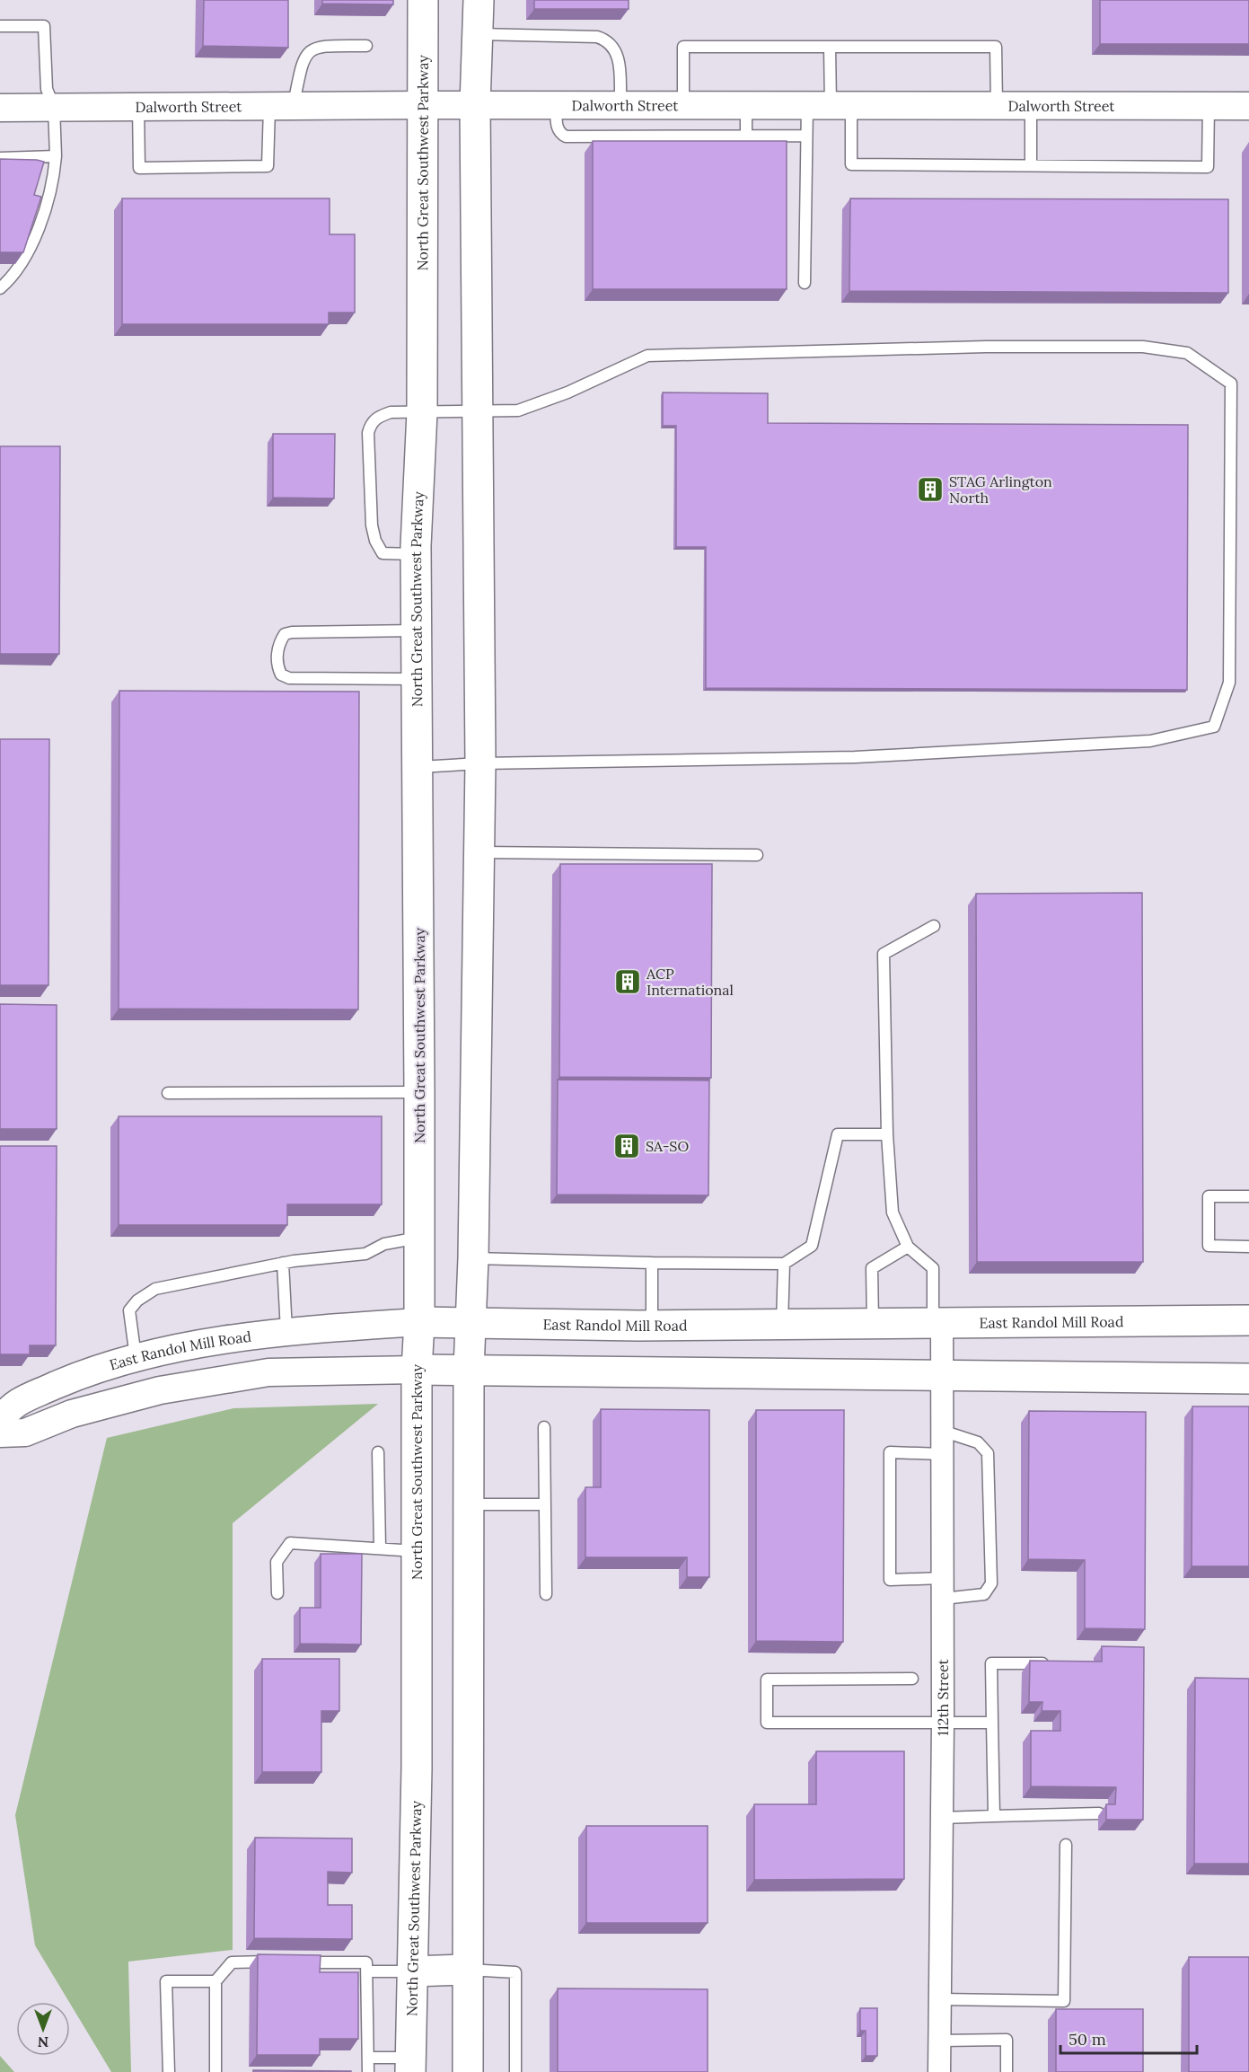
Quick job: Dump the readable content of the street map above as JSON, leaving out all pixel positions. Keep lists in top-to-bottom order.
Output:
{
  "streets": {
    "main road": ["North Great Southwest Parkway", "East Randol Mill Road"],
    "street": ["Dalworth Street", "112th Street"]
  },
  "crossings": [
    ["Dalworth Street", "North Great Southwest Parkway"],
    ["North Great Southwest Parkway", "East Randol Mill Road"],
    ["East Randol Mill Road", "112th Street"]
  ],
  "places": {
    "building": ["STAG Arlington North", "ACP International", "SA-SO"]
  },
  "scale_bar": "50 m",
  "north": "bottom"
}
